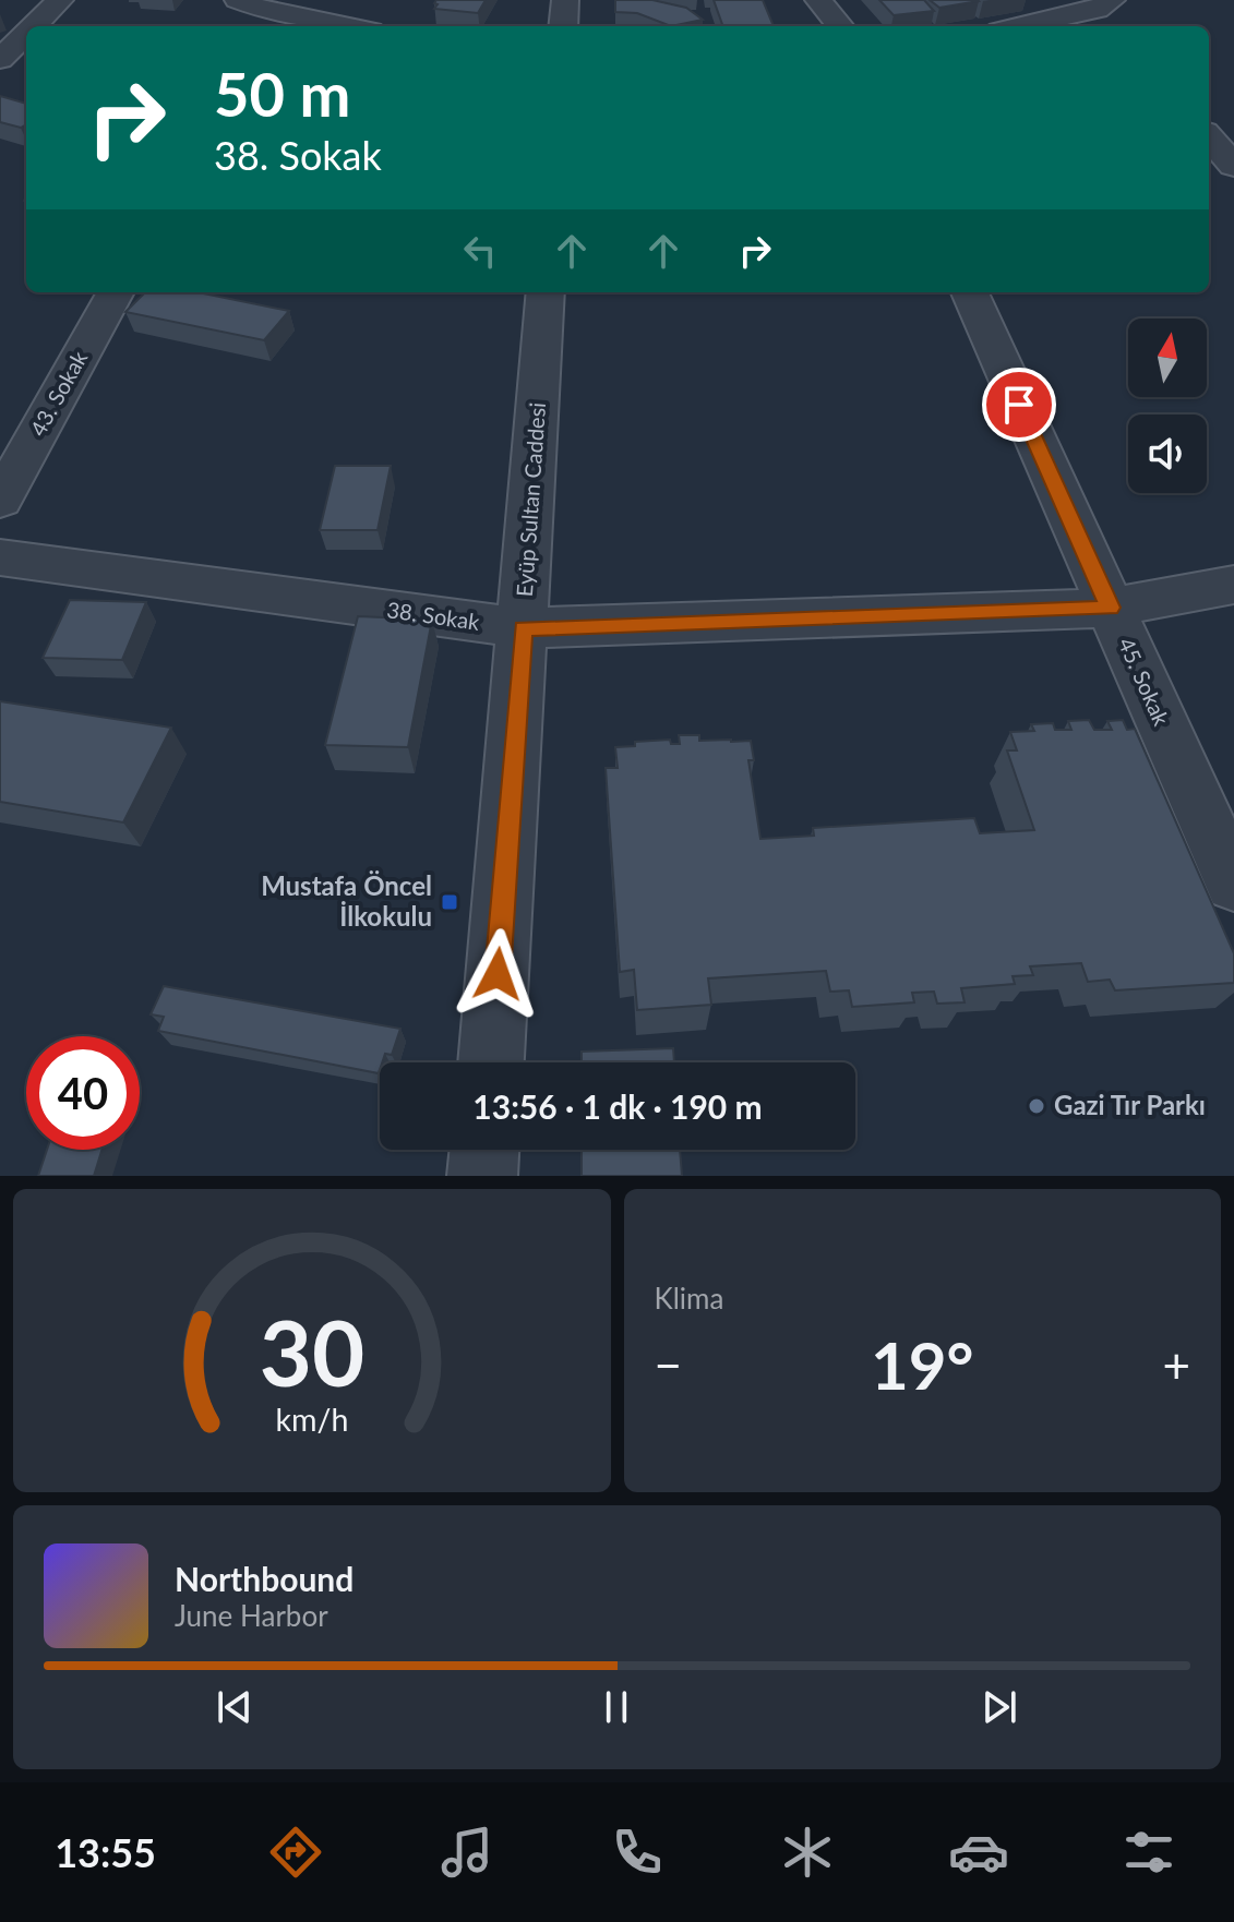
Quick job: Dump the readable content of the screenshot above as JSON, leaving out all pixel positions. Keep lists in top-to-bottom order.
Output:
{
  "streets": {
    "street": [
      "43. Sokak",
      "Eyüp Sultan Caddesi",
      "38. Sokak",
      "45. Sokak"
    ]
  },
  "crossings": [
    ["Eyüp Sultan Caddesi", "38. Sokak"],
    ["38. Sokak", "45. Sokak"]
  ],
  "places": {
    "transit": ["Mustafa Öncel İlkokulu"],
    "other": ["Gazi Tır Parkı"]
  },
  "north": "top",
  "page": {
    "turn": ["50 m", "38. Sokak"],
    "limit": "40",
    "trip": "13:56 · 1 dk · 190 m",
    "tile": "Klima",
    "heat": ["−", "19°", "+"],
    "song": ["Northbound", "June Harbor"],
    "tabs": "13:55",
    "gauge": ["30", "km/h"]
  }
}
